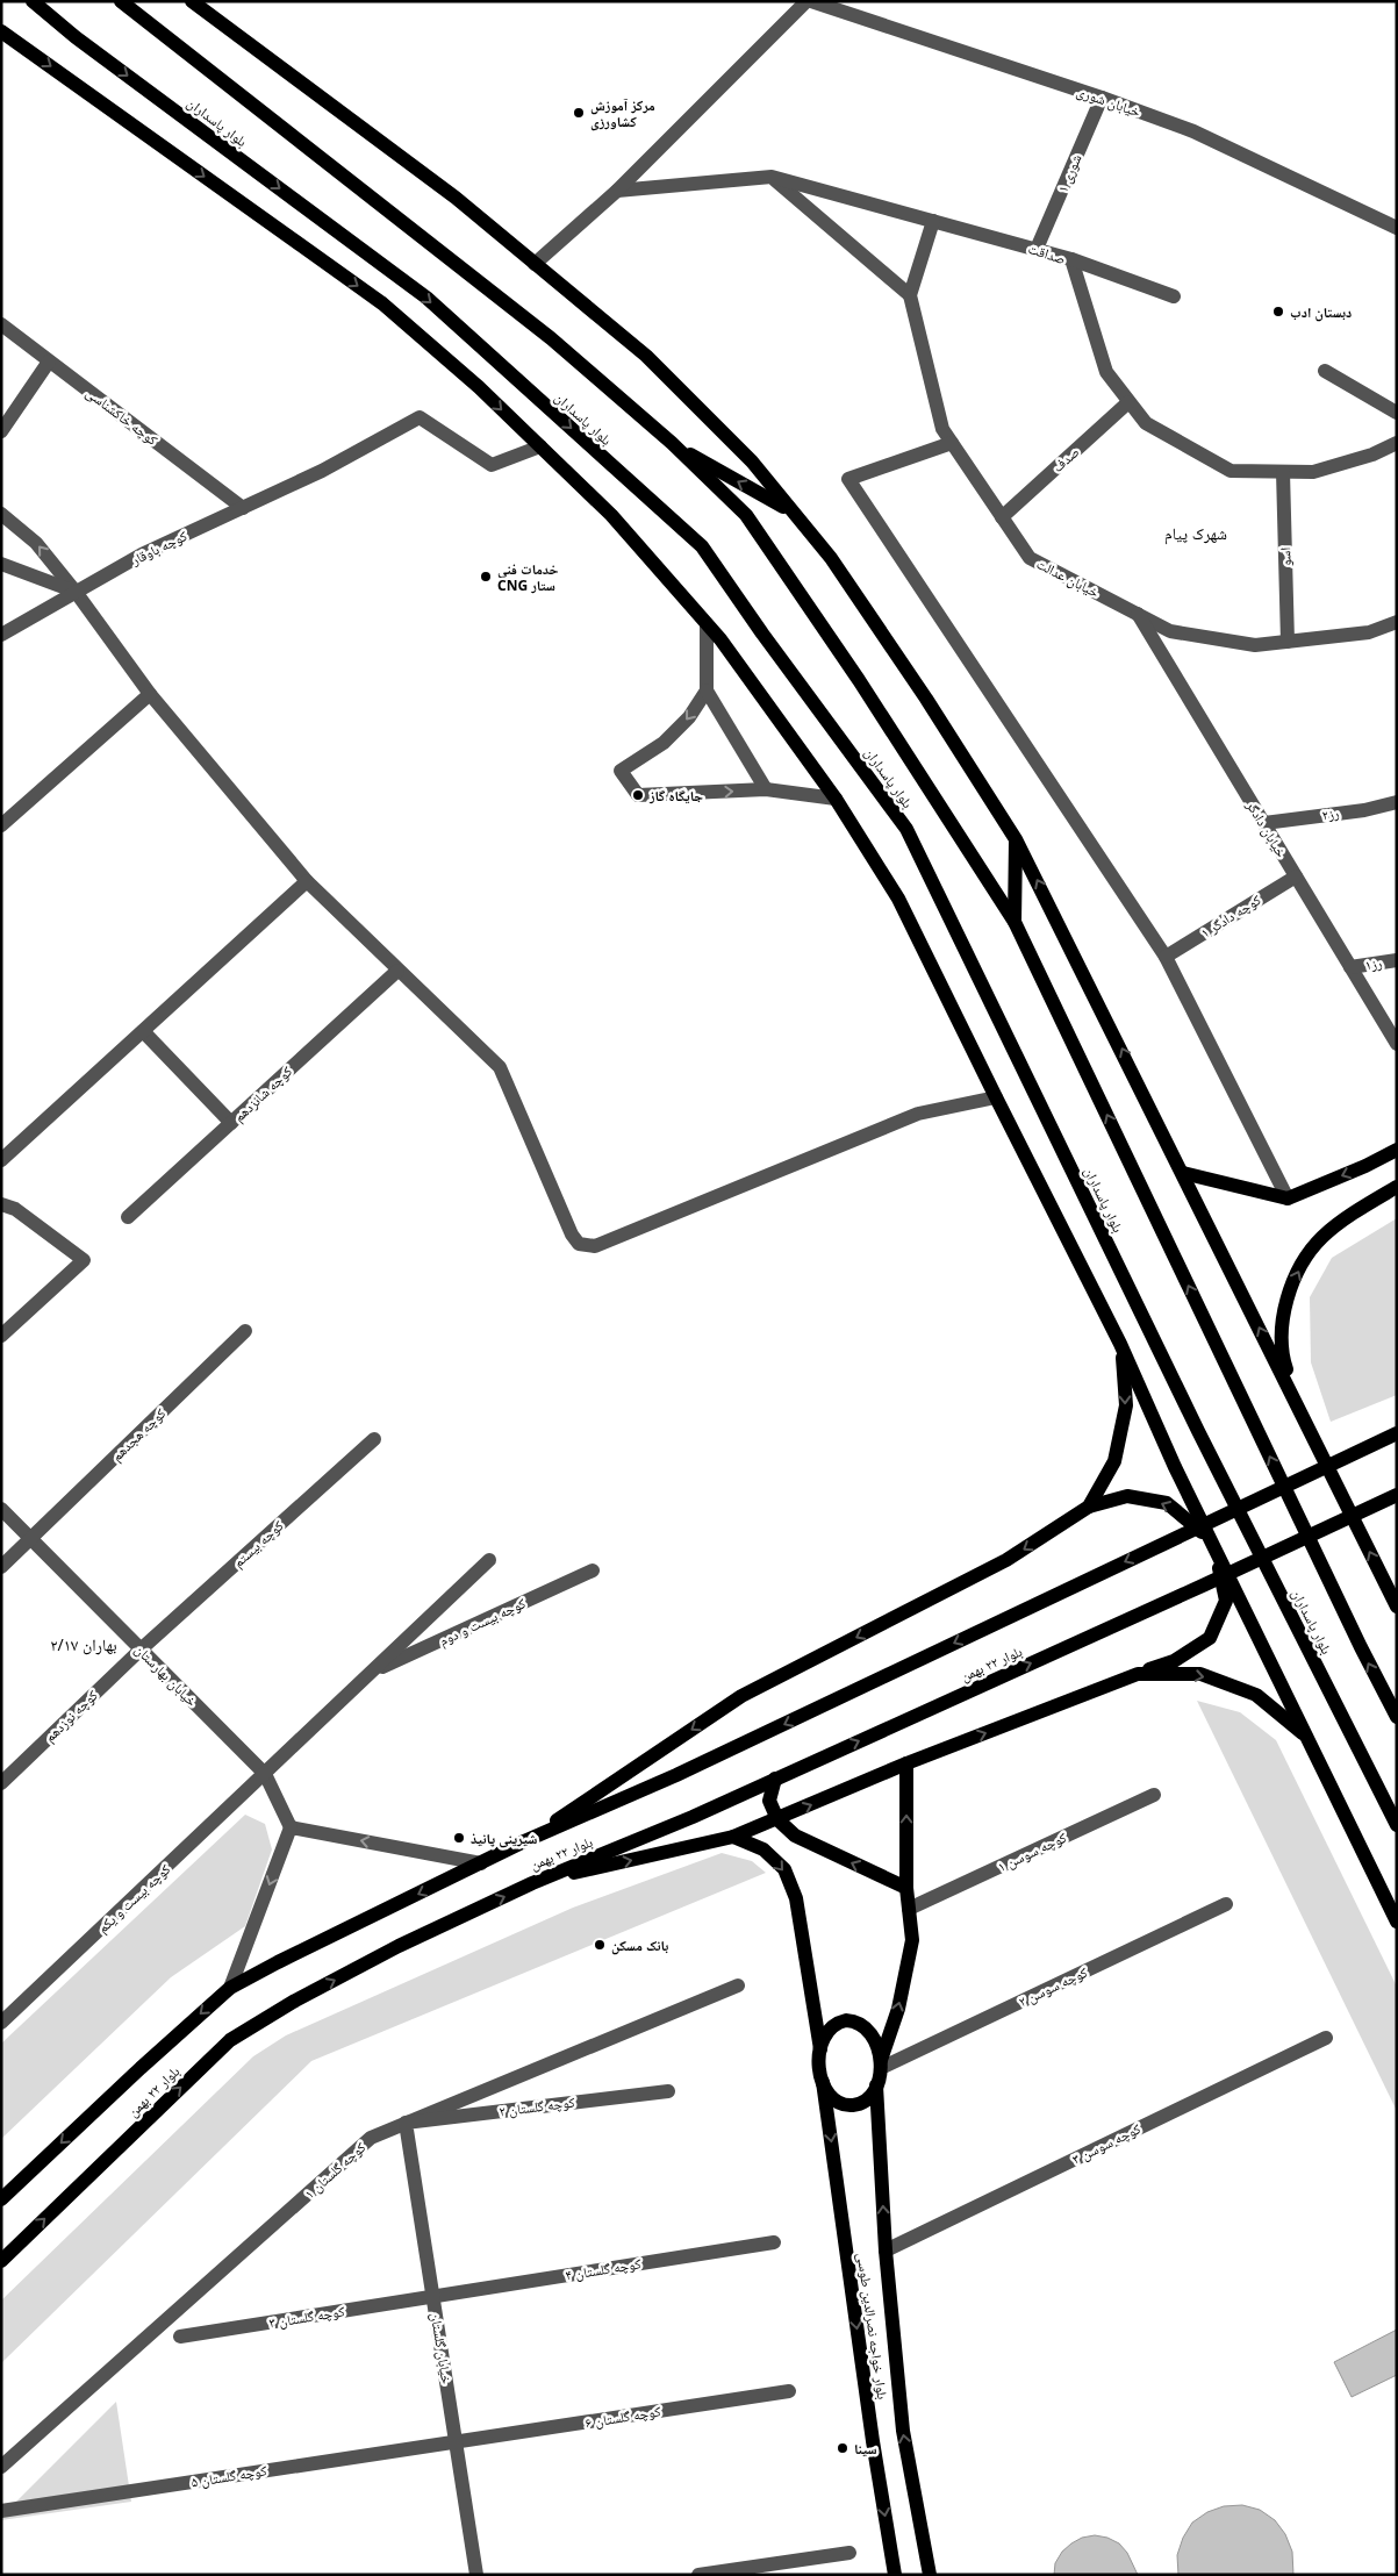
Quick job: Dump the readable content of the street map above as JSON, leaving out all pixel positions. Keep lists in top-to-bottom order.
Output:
{
  "streets": {
    "main road": ["بلوار پاسداران", "بلوار ۲۲ بهمن", "بلوار خواجه نصرالدین طوسی"],
    "street": [
      "خیابان شوری",
      "شوری ۱",
      "صداقت",
      "کوچه خاکشناسی",
      "صدف",
      "کوچه باوقار",
      "اسو",
      "خیابان عدالت",
      "رز۲",
      "خیابان دادگر",
      "کوچه دادگر ۱",
      "رز۱",
      "کوچه شانزدهم",
      "کوچه هجدهم",
      "کوچه بیستم",
      "کوچه بیست و دوم",
      "خیابان بهارستان",
      "کوچه نوزدهم",
      "کوچه سوسن ۱",
      "کوچه بیست و یکم",
      "کوچه سوسن ۲",
      "کوچه گلستان ۲",
      "کوچه سوسن ۳",
      "کوچه گلستان ۱",
      "کوچه گلستان ۴",
      "کوچه گلستان ۳",
      "خیابان گلستان",
      "کوچه گلستان ۶",
      "کوچه گلستان ۵"
    ]
  },
  "crossings": [
    ["خیابان شوری", "شوری ۱"],
    ["شوری ۱", "صداقت"],
    ["صداقت", "صدف"],
    ["صداقت", "اسو"],
    ["صداقت", "خیابان عدالت"],
    ["کوچه خاکشناسی", "کوچه باوقار"],
    ["صدف", "خیابان عدالت"],
    ["اسو", "خیابان عدالت"],
    ["خیابان عدالت", "خیابان دادگر"],
    ["رز۲", "خیابان دادگر"],
    ["خیابان دادگر", "کوچه دادگر ۱"],
    ["خیابان دادگر", "رز۱"],
    ["کوچه هجدهم", "خیابان بهارستان"],
    ["کوچه بیستم", "خیابان بهارستان"],
    ["کوچه بیستم", "کوچه نوزدهم"],
    ["کوچه بیست و دوم", "خیابان بهارستان"],
    ["کوچه بیست و دوم", "کوچه بیست و یکم"],
    ["خیابان بهارستان", "کوچه نوزدهم"],
    ["خیابان بهارستان", "کوچه بیست و یکم"],
    ["کوچه سوسن ۲", "بلوار خواجه نصرالدین طوسی"],
    ["کوچه گلستان ۲", "کوچه گلستان ۱"],
    ["کوچه گلستان ۲", "خیابان گلستان"],
    ["کوچه سوسن ۳", "بلوار خواجه نصرالدین طوسی"],
    ["کوچه گلستان ۱", "خیابان گلستان"],
    ["کوچه گلستان ۴", "کوچه گلستان ۳"],
    ["کوچه گلستان ۴", "خیابان گلستان"],
    ["کوچه گلستان ۳", "خیابان گلستان"],
    ["خیابان گلستان", "کوچه گلستان ۶"],
    ["خیابان گلستان", "کوچه گلستان ۵"],
    ["کوچه گلستان ۶", "کوچه گلستان ۵"]
  ],
  "districts": ["شهرک پیام", "۲/۱۷ بهاران"],
  "places": [
    "مرکز آموزش کشاورزی",
    "دبستان ادب",
    "خدمات فنی‌ CNG ستار",
    "جایگاه گاز",
    "شیرینی پانیذ",
    "بانک مسکن",
    "سینا"
  ]
}
